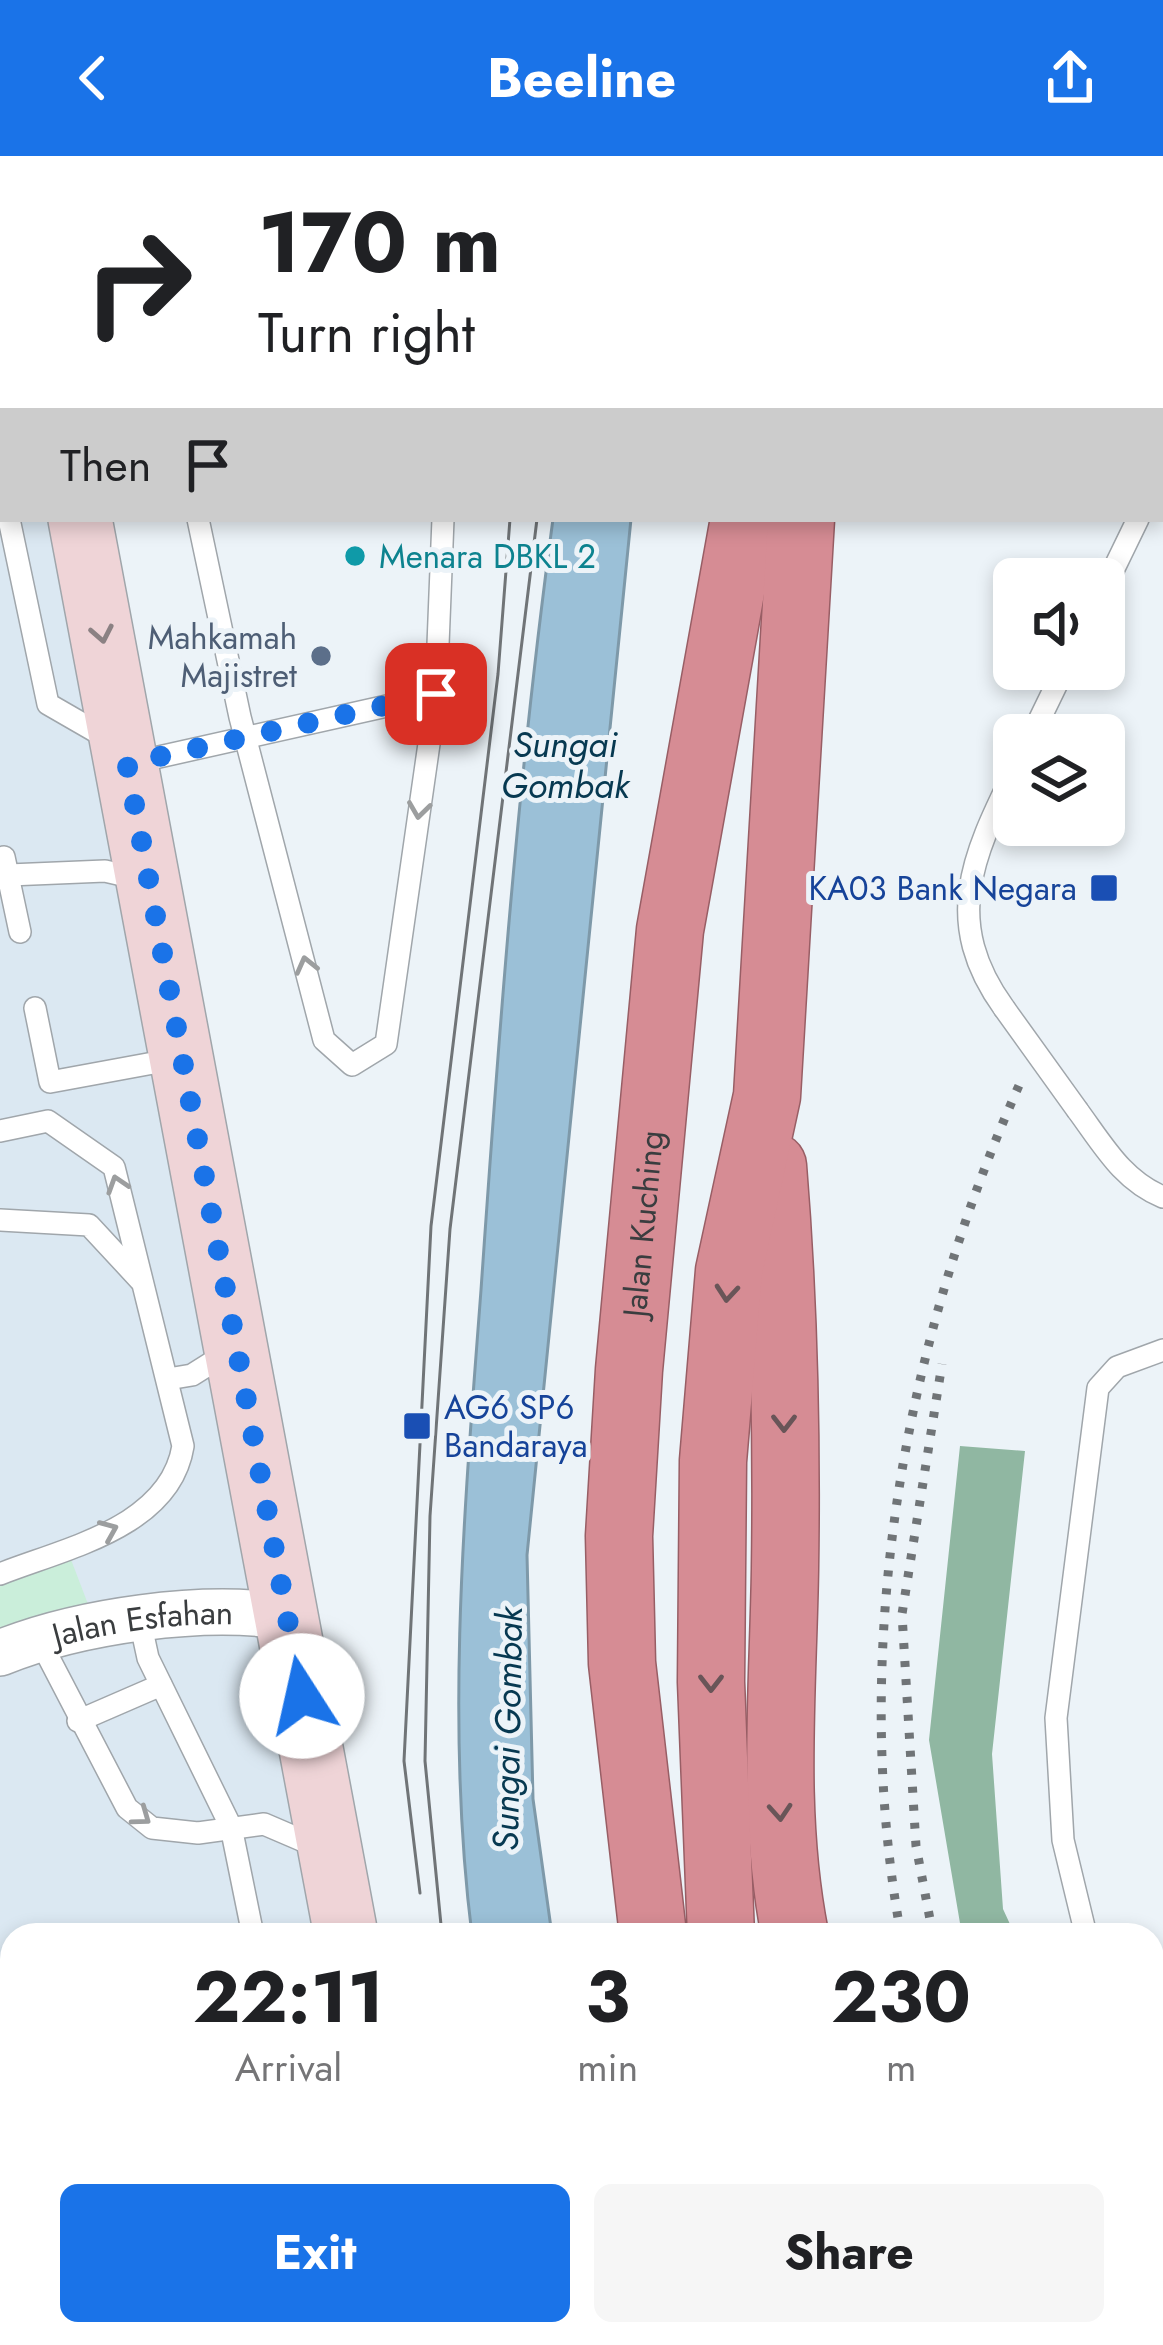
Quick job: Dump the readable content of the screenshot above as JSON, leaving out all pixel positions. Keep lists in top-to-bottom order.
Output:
{
  "streets": {
    "highway": ["Jalan Kuching"],
    "street": ["Jalan Esfahan"]
  },
  "water": ["Sungai Gombak"],
  "places": {
    "other": ["Menara DBKL 2", "Mahkamah Majistret"],
    "transit": ["KA03 Bank Negara", "AG6 SP6 Bandaraya"]
  },
  "page": {
    "header": "Beeline",
    "turn": ["170 m", "Turn right"],
    "then": "Then",
    "eta": [
      "22:11",
      "Arrival",
      "3",
      "min",
      "230",
      "m"
    ],
    "buttons": ["Exit", "Share"]
  }
}
